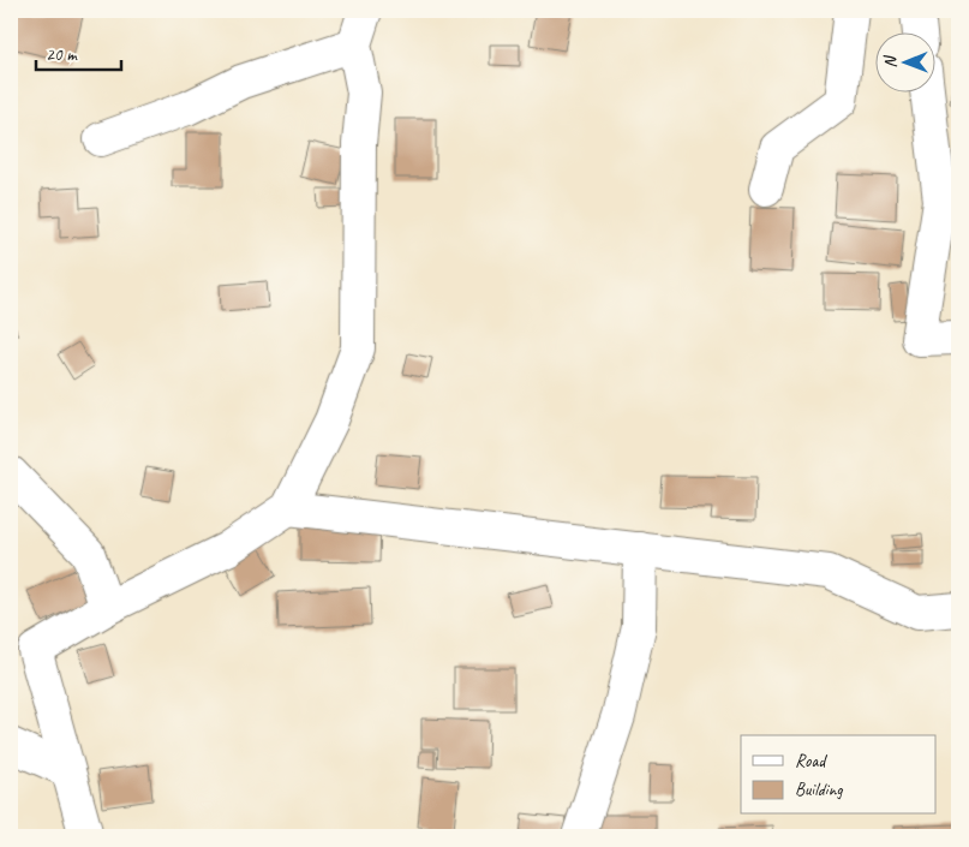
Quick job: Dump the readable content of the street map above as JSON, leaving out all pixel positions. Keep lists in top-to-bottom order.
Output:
{
  "legend": ["Road", "Building"],
  "scale_bar": "20 m",
  "north": "left"
}
